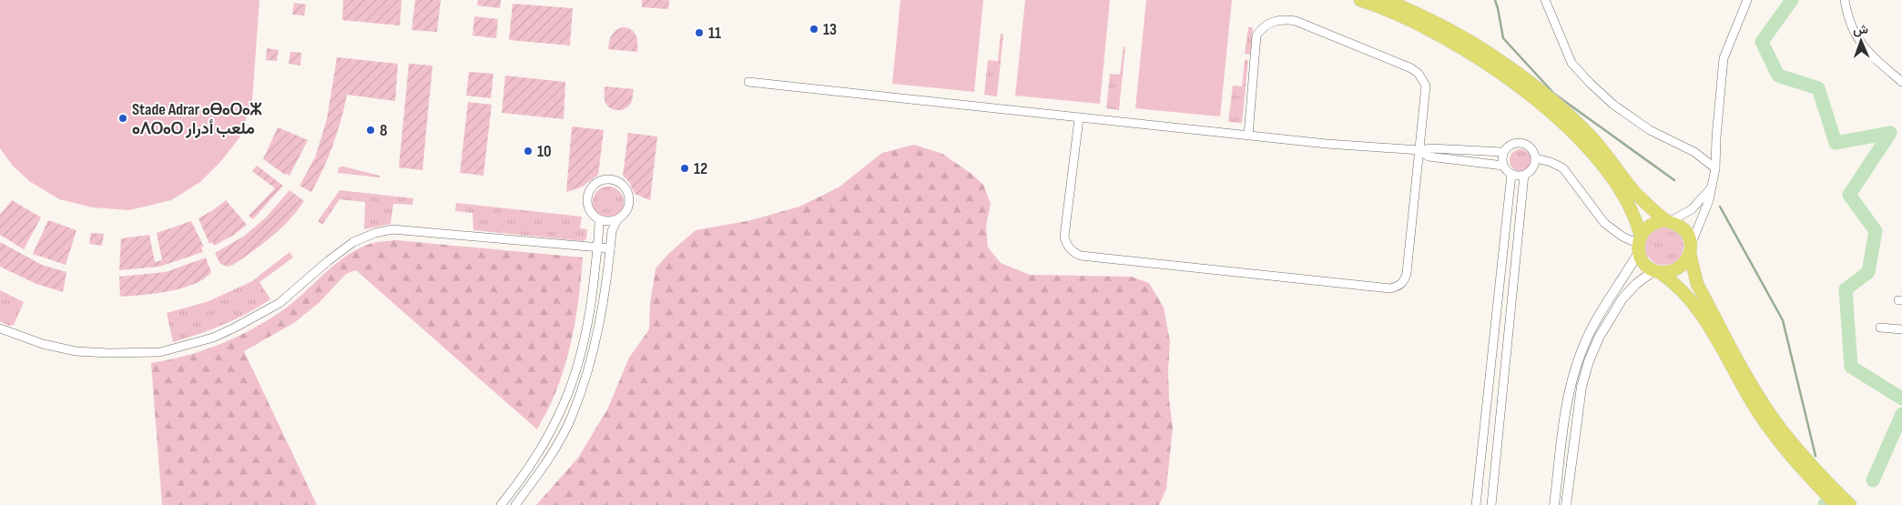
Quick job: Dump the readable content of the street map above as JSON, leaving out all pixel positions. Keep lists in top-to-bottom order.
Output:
{
  "places": [
    "13",
    "11",
    "Stade Adrar ⴰⴱⴰⵔⴰⵣ ⴰⴷⵔⴰⵔ ملعب أدرار",
    "8",
    "10",
    "12"
  ],
  "north": "top"
}
